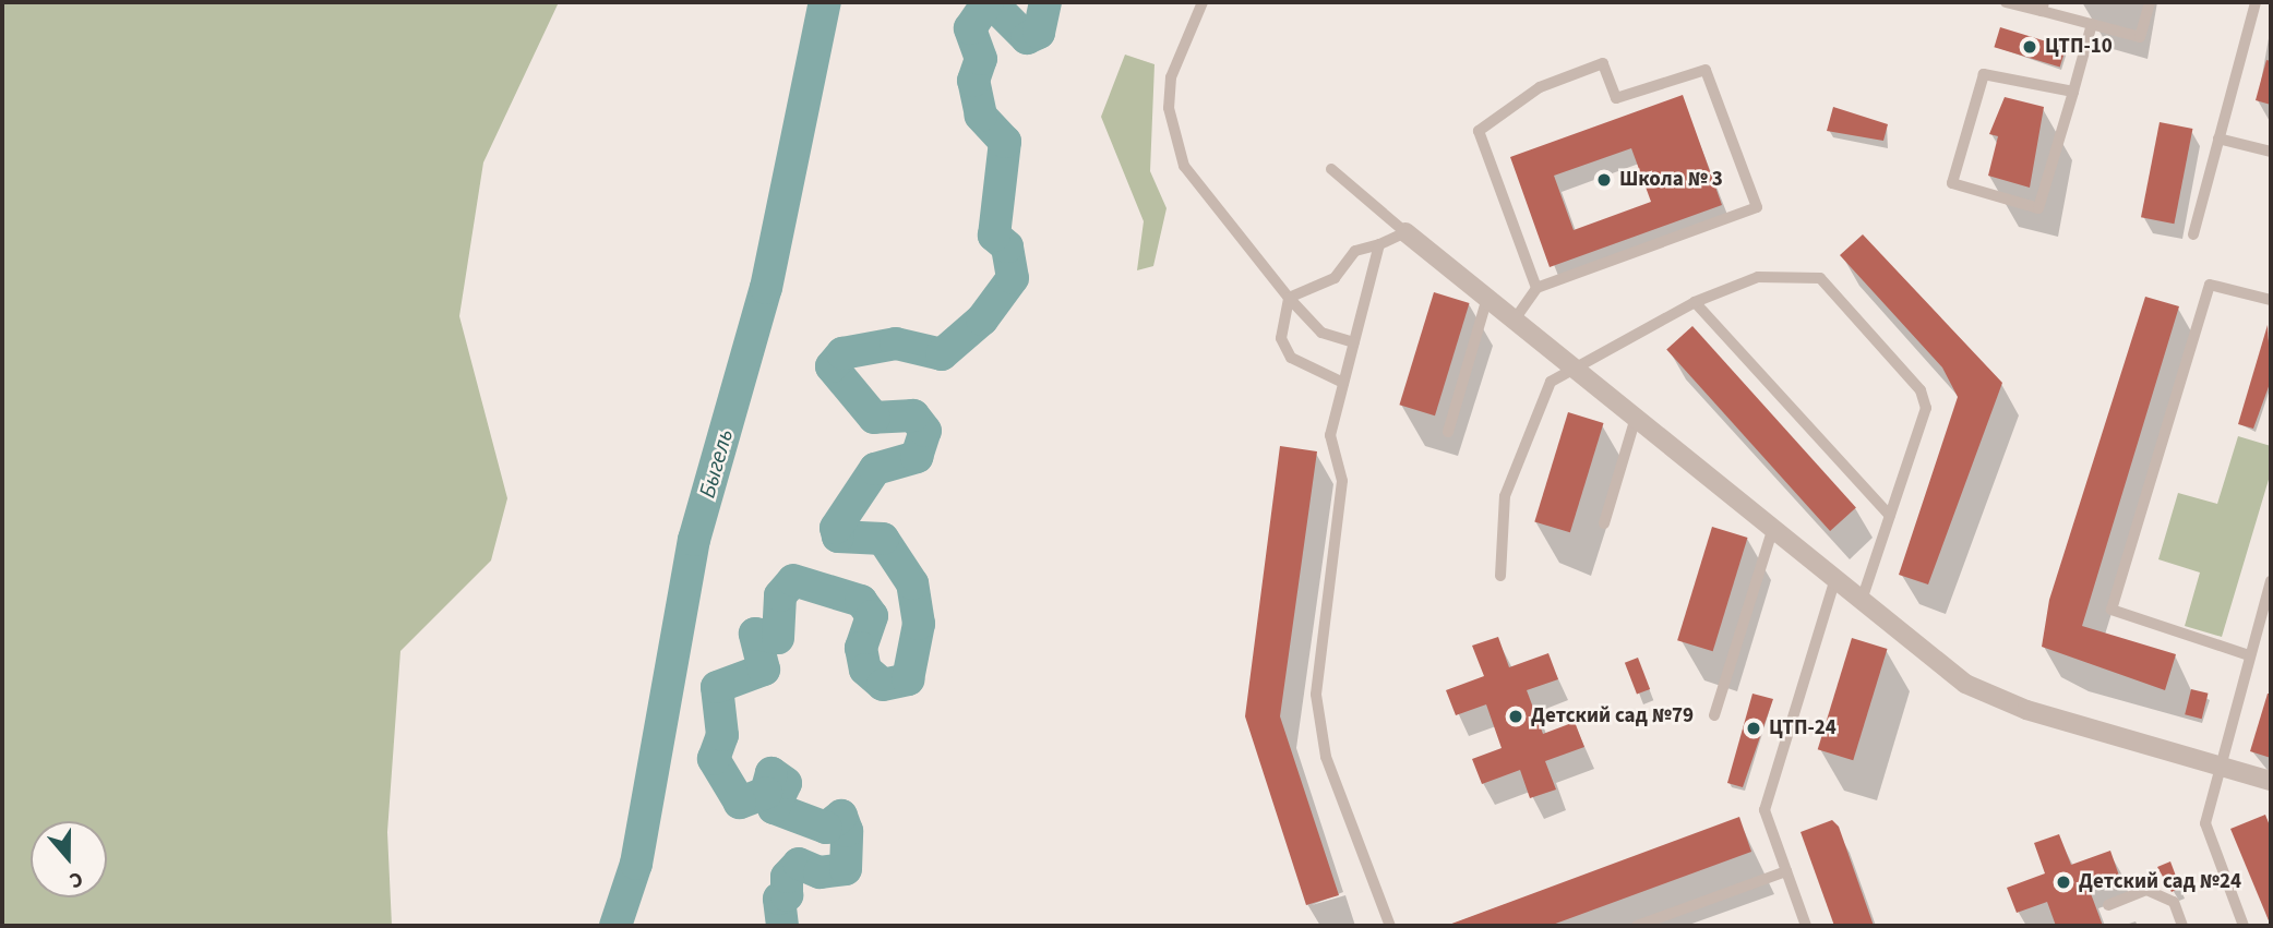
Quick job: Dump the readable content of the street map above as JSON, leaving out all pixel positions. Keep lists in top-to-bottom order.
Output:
{
  "water": ["Быгель"],
  "places": [
    "ЦТП-10",
    "Школа № 3",
    "Детский сад №79",
    "ЦТП-24",
    "Детский сад №24"
  ],
  "north": "bottom"
}
